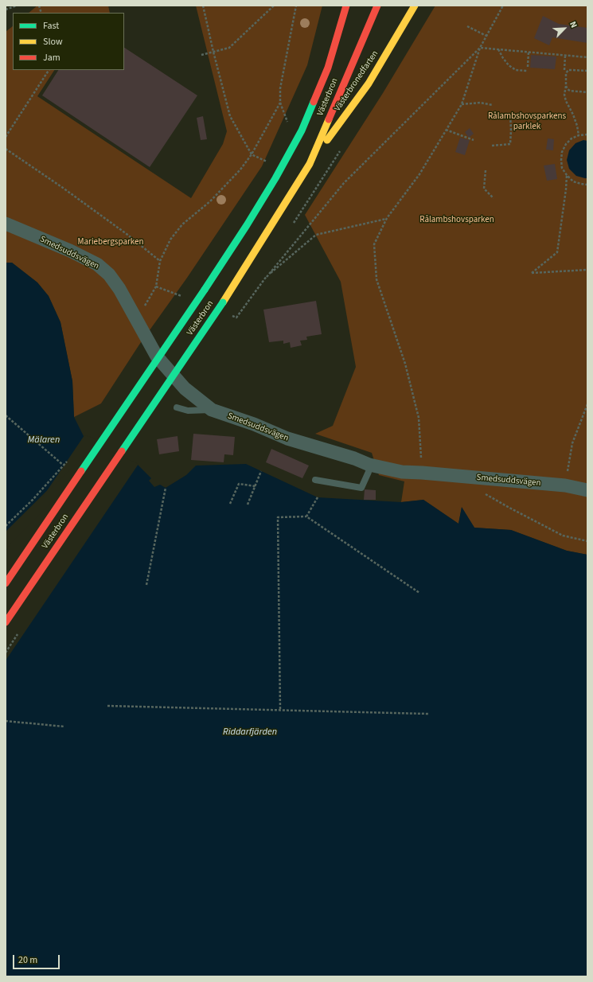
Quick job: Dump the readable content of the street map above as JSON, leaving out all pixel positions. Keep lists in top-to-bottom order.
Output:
{
  "streets": {
    "main road": ["Västerbronedfarten", "Västerbron"],
    "street": ["Smedsuddsvägen"]
  },
  "crossings": [
    ["Västerbronedfarten", "Västerbron"]
  ],
  "water": ["Mälaren", "Riddarfjärden"],
  "parks": ["Rålambshovsparkens parklek", "Rålambshovsparken", "Mariebergsparken"],
  "legend": ["Fast", "Slow", "Jam"],
  "scale_bar": "20 m",
  "north": "top right"
}
